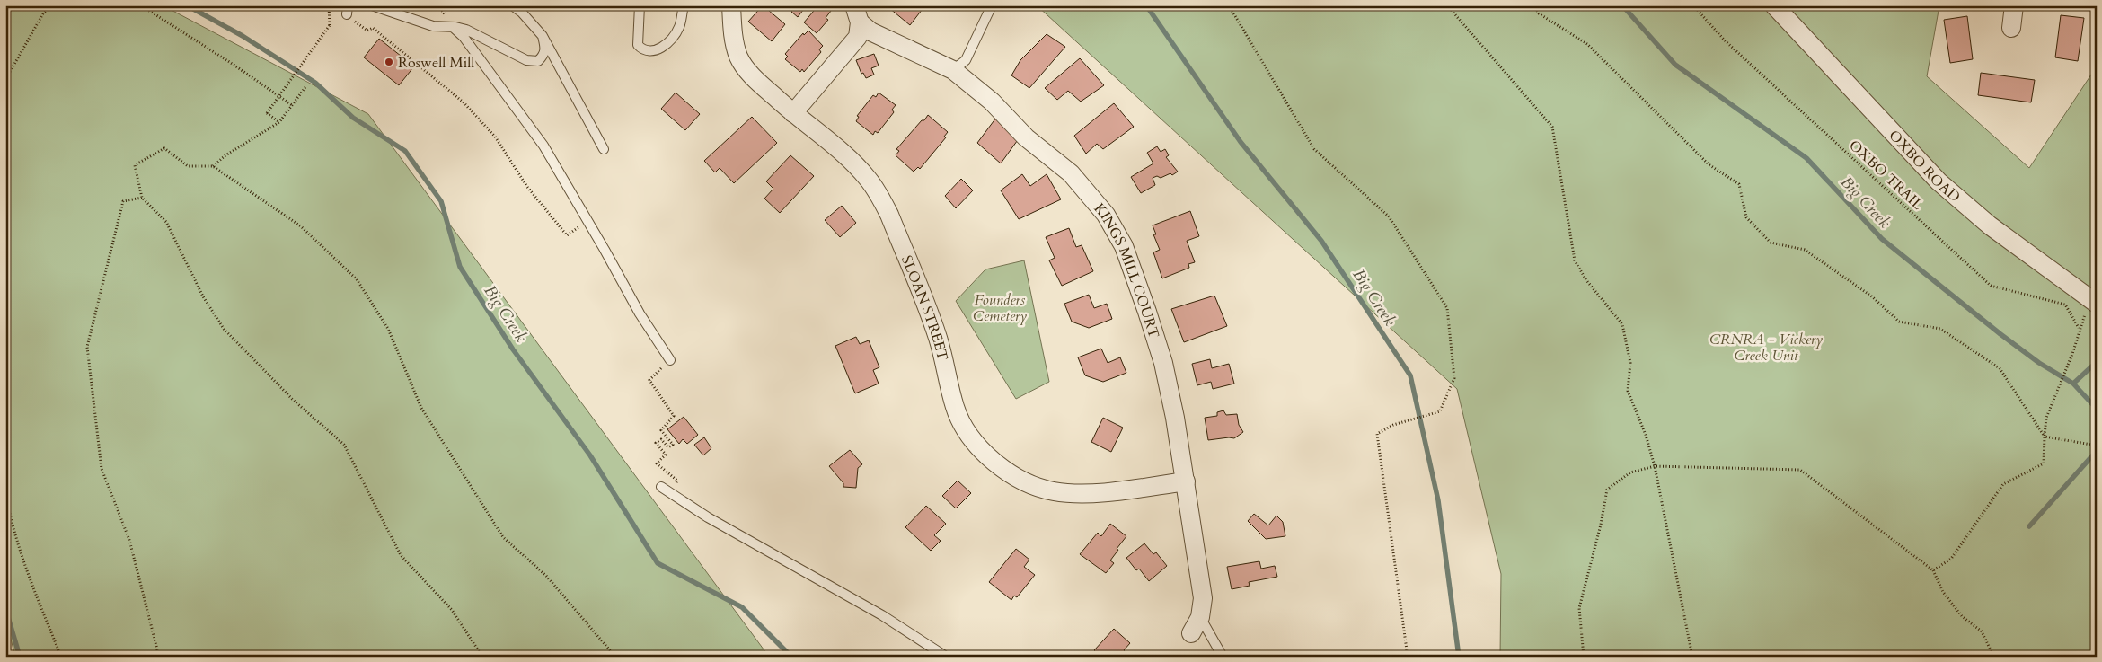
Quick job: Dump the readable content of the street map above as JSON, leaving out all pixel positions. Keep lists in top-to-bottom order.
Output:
{
  "streets": {
    "street": ["OXBO ROAD", "KINGS MILL COURT", "SLOAN STREET"],
    "path": ["OXBO TRAIL"]
  },
  "crossings": [
    ["KINGS MILL COURT", "SLOAN STREET"]
  ],
  "water": ["Big Creek"],
  "parks": ["Founders Cemetery", "CRNRA - Vickery Creek Unit"],
  "places": ["Roswell Mill"]
}
